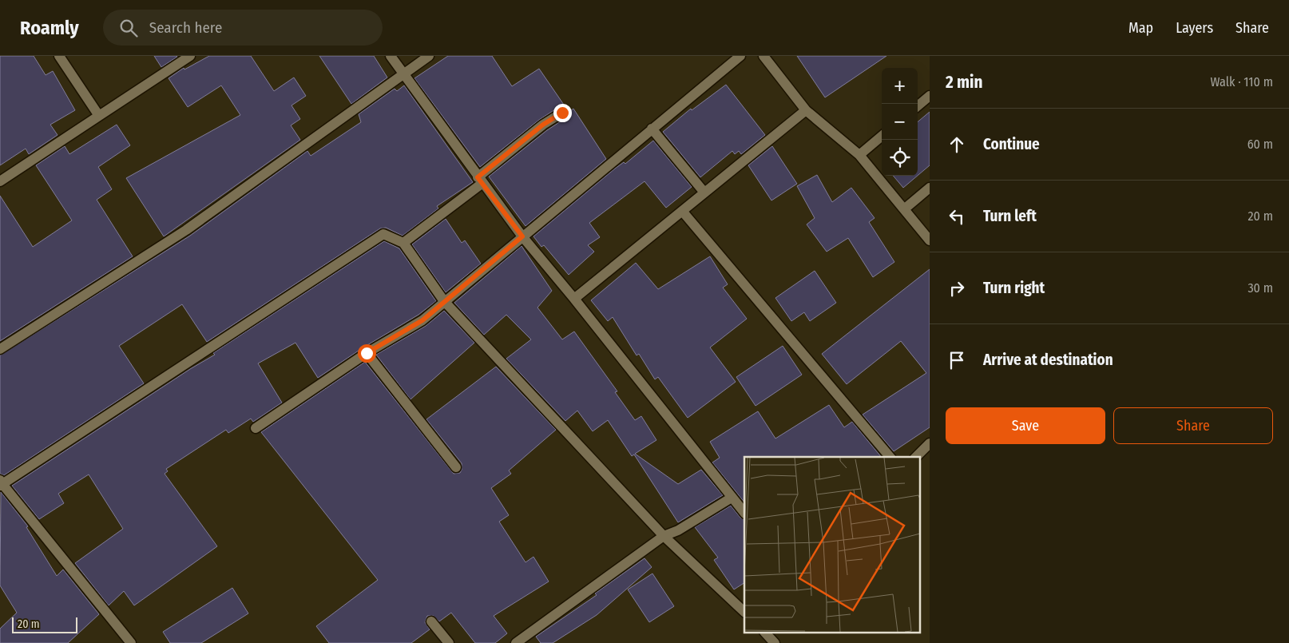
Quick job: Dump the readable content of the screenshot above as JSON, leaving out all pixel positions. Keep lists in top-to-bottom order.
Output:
{
  "scale_bar": "20 m",
  "page": {
    "header": "Roamly",
    "search": "Search here",
    "nav": ["Map", "Layers", "Share"],
    "heading": ["2 min", "Walk · 110 m"],
    "map_buttons": ["+", "−"],
    "list": [
      ["Continue", "60 m"],
      ["Turn left", "20 m"],
      ["Turn right", "30 m"],
      "Arrive at destination"
    ],
    "buttons": ["Save", "Share"],
    "scale": "20 m"
  }
}
